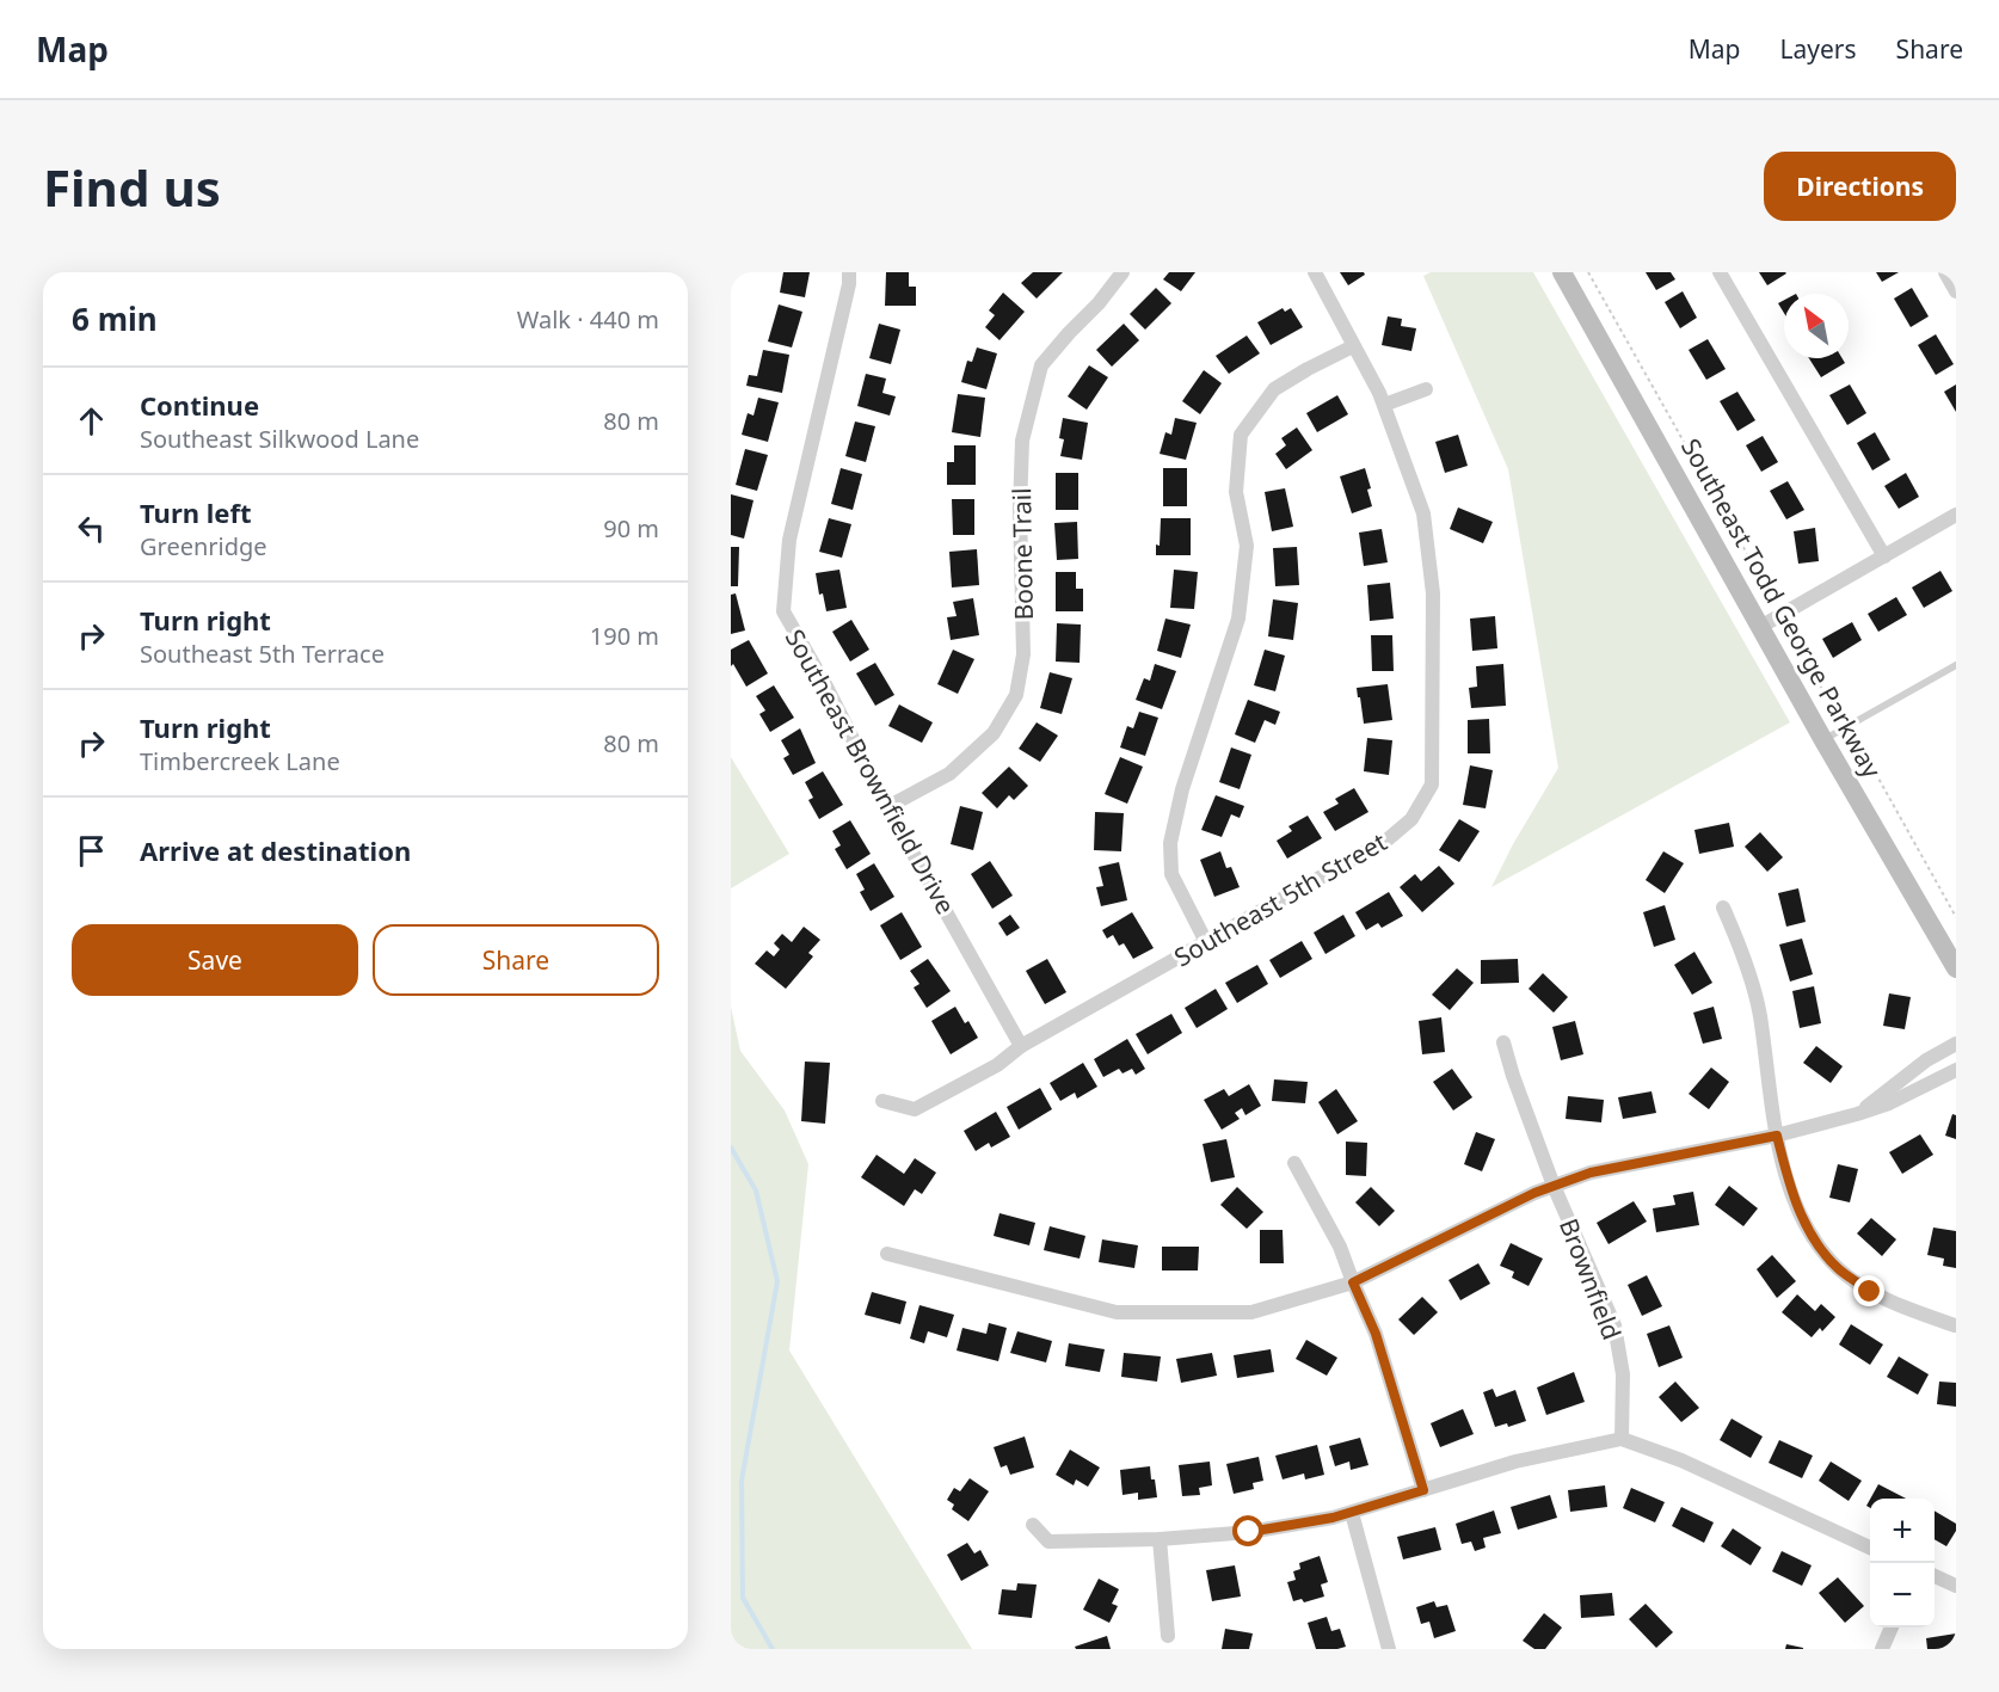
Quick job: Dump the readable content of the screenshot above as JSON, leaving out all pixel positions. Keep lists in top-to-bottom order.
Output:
{
  "streets": {
    "main road": ["Southeast Todd George Parkway"],
    "street": [
      "Boone Trail",
      "Southeast Brownfield Drive",
      "Southeast 5th Street",
      "Brownfield"
    ]
  },
  "crossings": [
    ["Boone Trail", "Southeast Brownfield Drive"],
    ["Southeast Brownfield Drive", "Southeast 5th Street"]
  ],
  "north": "top left",
  "page": {
    "header": "Map",
    "nav": ["Map", "Layers", "Share"],
    "buttons": [
      "Directions",
      ["Save", "Share"]
    ],
    "title": "Find us",
    "heading": ["6 min", "Walk · 440 m"],
    "list": [
      ["Continue", "Southeast Silkwood Lane", "80 m"],
      ["Turn left", "Greenridge", "90 m"],
      ["Turn right", "Southeast 5th Terrace", "190 m"],
      ["Turn right", "Timbercreek Lane", "80 m"],
      "Arrive at destination"
    ],
    "map_buttons": ["+", "−"]
  }
}
